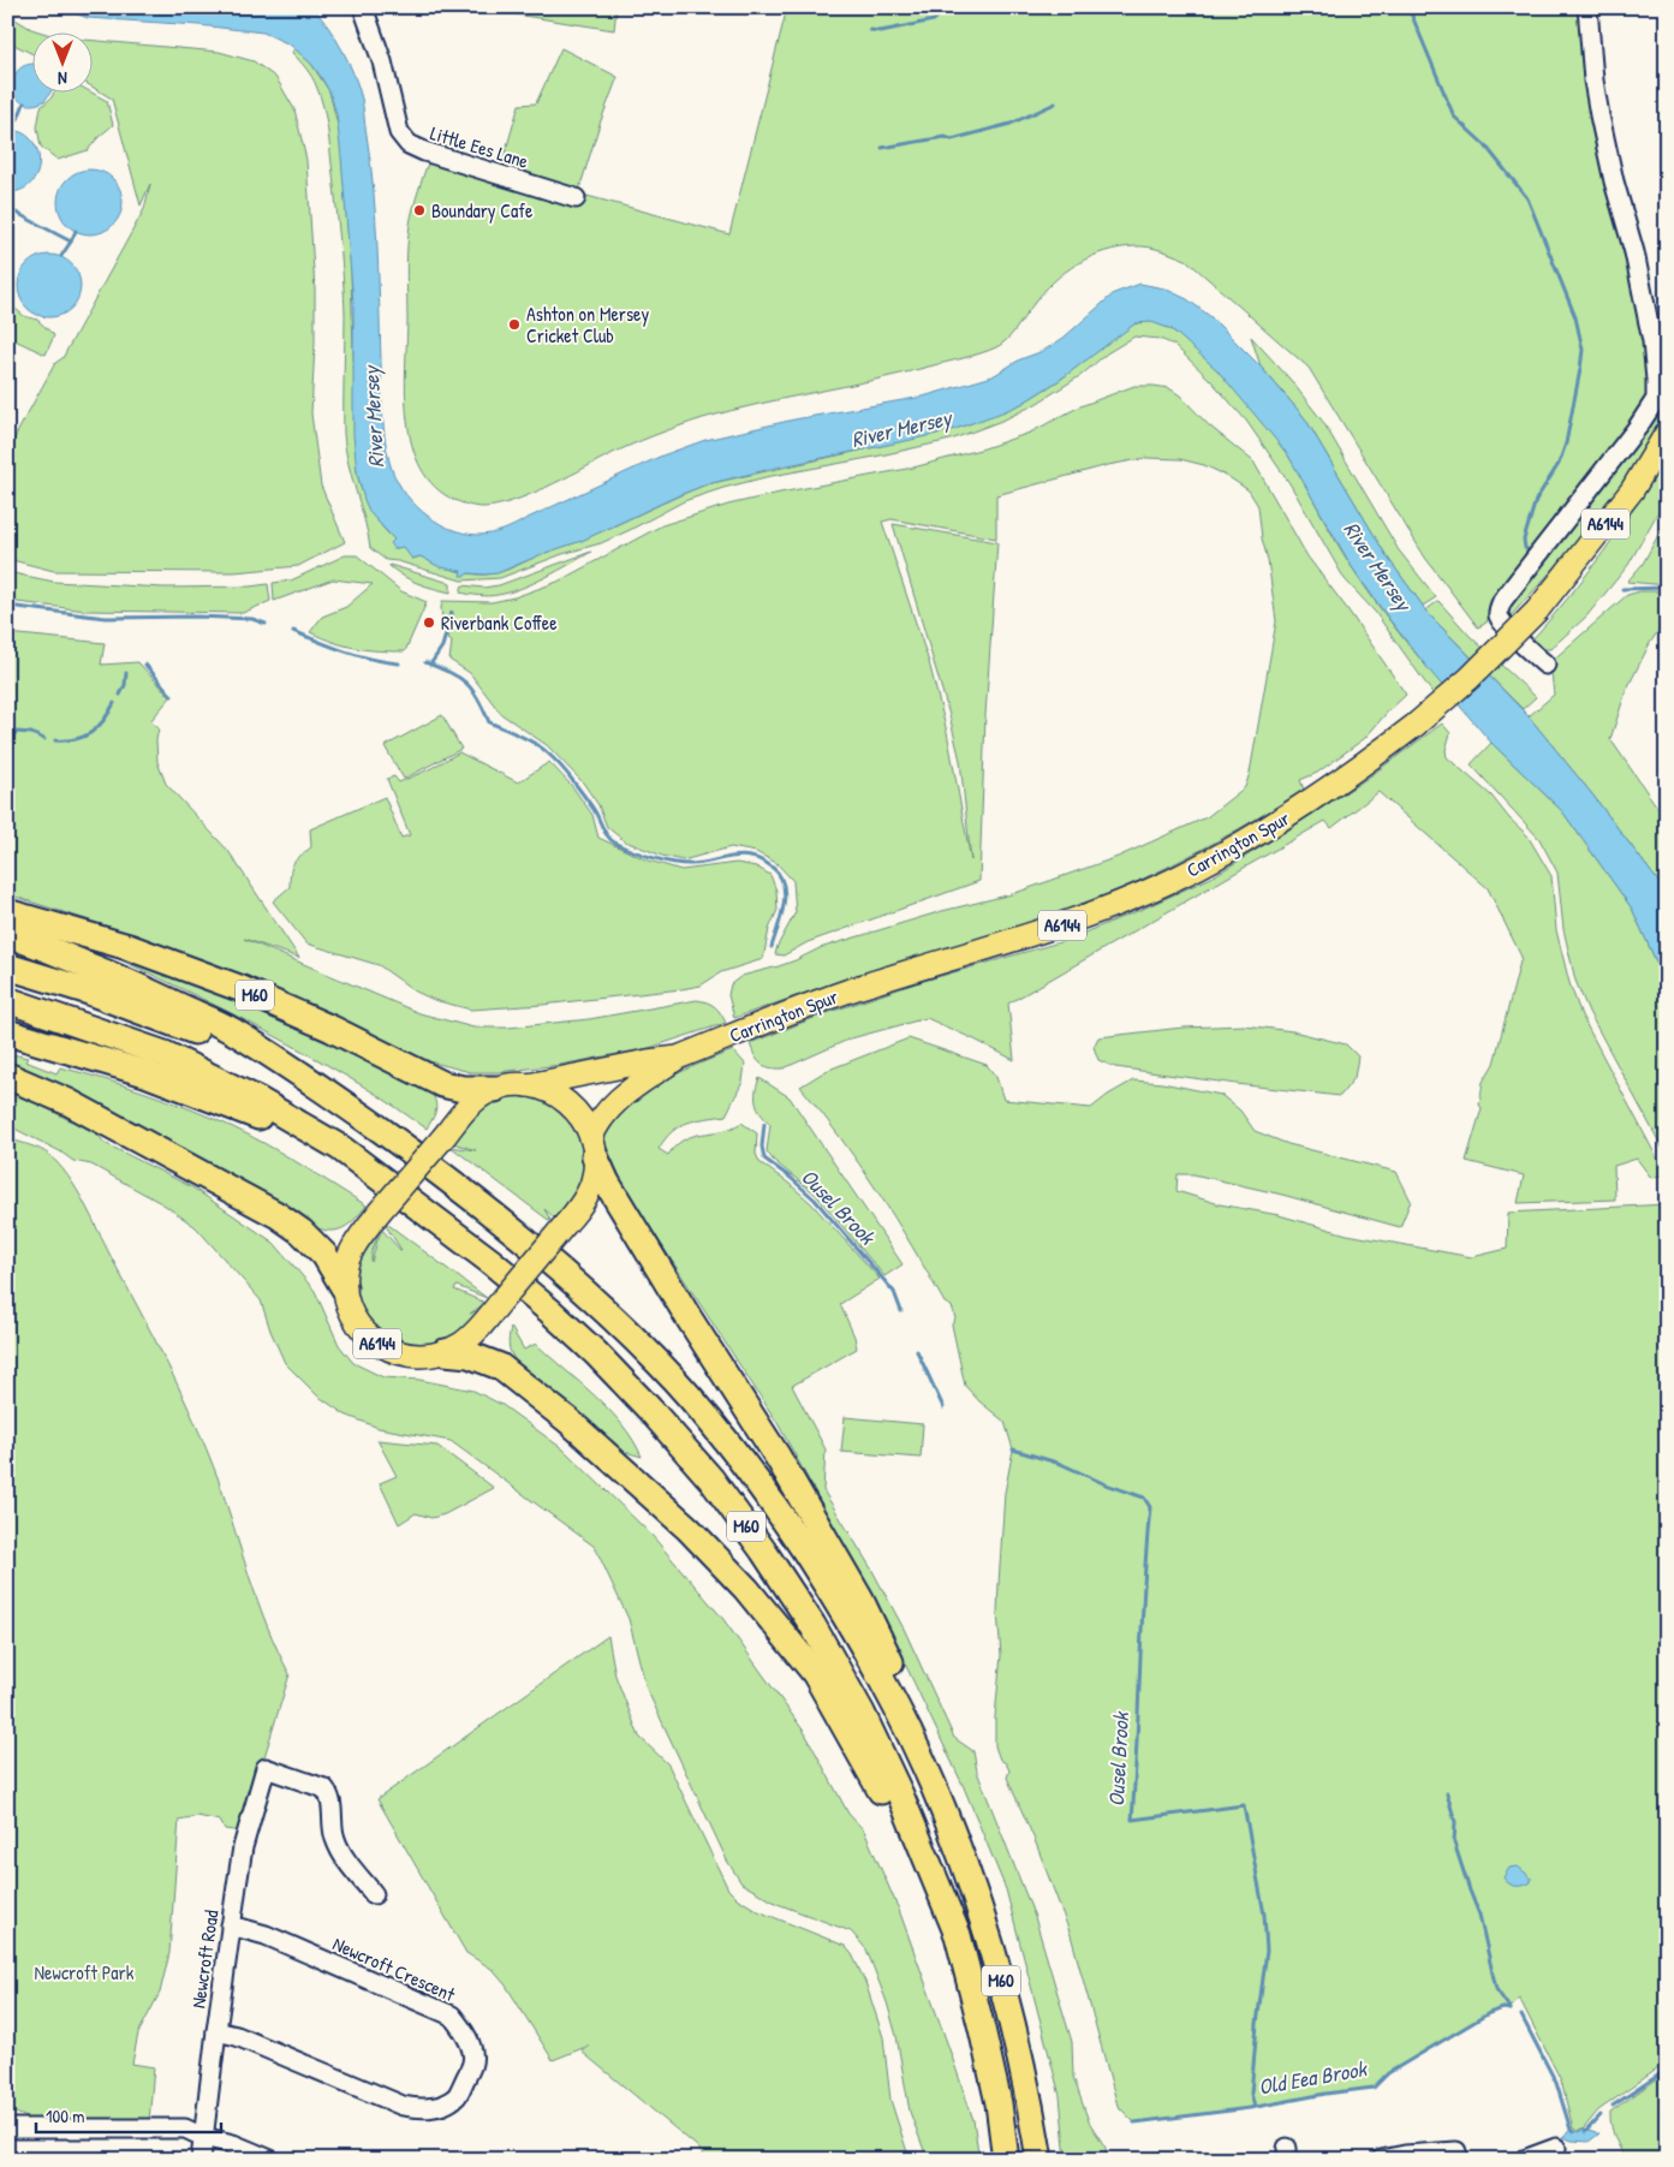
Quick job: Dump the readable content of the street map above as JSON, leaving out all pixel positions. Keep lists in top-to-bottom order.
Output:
{
  "streets": {
    "highway": ["M60"],
    "main road": ["A6144", "Carrington Spur"],
    "street": ["Little Ees Lane", "Newcroft Road", "Newcroft Crescent"]
  },
  "crossings": [
    ["A6144", "Carrington Spur"],
    ["A6144", "M60"],
    ["Carrington Spur", "M60"],
    ["Newcroft Road", "Newcroft Crescent"]
  ],
  "water": ["River Mersey", "Ousel Brook", "Old Eea Brook"],
  "parks": ["Newcroft Park"],
  "places": ["Boundary Cafe", "Ashton on Mersey Cricket Club", "Riverbank Coffee"],
  "scale_bar": "100 m",
  "north": "bottom"
}
